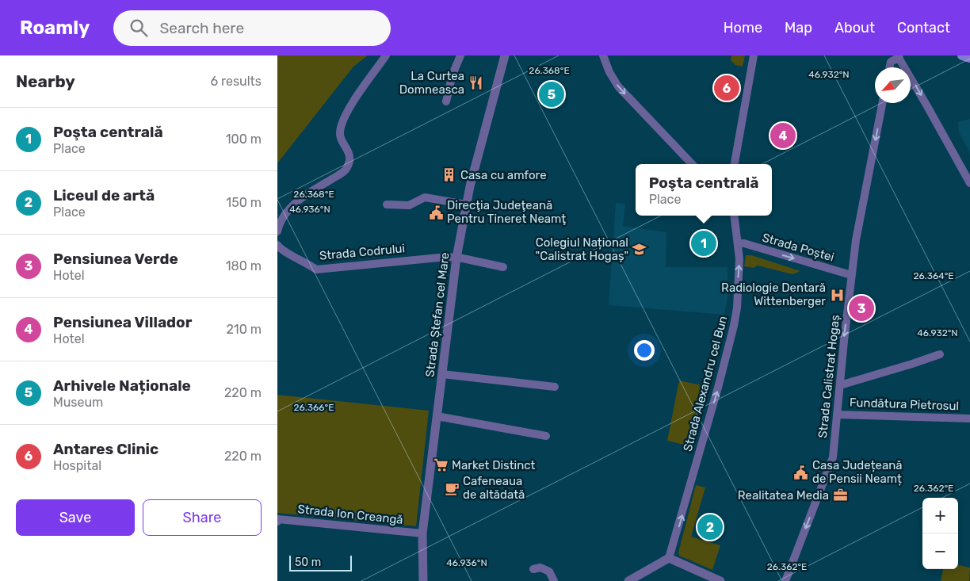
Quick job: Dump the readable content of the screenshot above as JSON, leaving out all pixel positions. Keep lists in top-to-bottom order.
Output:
{
  "streets": {
    "street": [
      "Strada Poștei",
      "Strada Codrului",
      "Strada Ștefan cel Mare",
      "Strada Calistrat Hogaș",
      "Strada Alexandru cel Bun",
      "Fundătura Pietrosul",
      "Strada Ion Creangă"
    ]
  },
  "crossings": [
    ["Strada Poștei", "Strada Calistrat Hogaș"],
    ["Strada Poștei", "Strada Alexandru cel Bun"],
    ["Strada Codrului", "Strada Ștefan cel Mare"],
    ["Strada Ștefan cel Mare", "Strada Ion Creangă"],
    ["Strada Calistrat Hogaș", "Fundătura Pietrosul"]
  ],
  "one_way": ["Strada Poștei", "Strada Calistrat Hogaș", "Strada Alexandru cel Bun"],
  "places": {
    "restaurant": ["La Curtea Domneasca"],
    "building": ["Casa cu amfore"],
    "public building": ["Direcţia Judeţeană Pentru Tineret Neamţ", "Casa Județeană de Pensii Neamț"],
    "school or university": ["Colegiul Național \"Calistrat Hogaș\""],
    "hospital": ["Radiologie Dentară Wittenberger"],
    "supermarket": ["Market Distinct"],
    "cafe": ["Cafeneaua de altădată"],
    "office": ["Realitatea Media"]
  },
  "scale_bar": "50 m",
  "north": "bottom left",
  "page": {
    "header": "Roamly",
    "search": "Search here",
    "nav": [
      "Home",
      "Map",
      "About",
      "Contact"
    ],
    "heading": ["Nearby", "6 results"],
    "pins": [
      "6",
      "5",
      "4",
      "1",
      "3",
      "2"
    ],
    "list": [
      {
        "mark": "1",
        "name": "Poşta centrală",
        "note": "Place",
        "value": "100 m"
      },
      {
        "mark": "2",
        "name": "Liceul de artă",
        "note": "Place",
        "value": "150 m"
      },
      {
        "mark": "3",
        "name": "Pensiunea Verde",
        "note": "Hotel",
        "value": "180 m"
      },
      {
        "mark": "4",
        "name": "Pensiunea Villador",
        "note": "Hotel",
        "value": "210 m"
      },
      {
        "mark": "5",
        "name": "Arhivele Naționale",
        "note": "Museum",
        "value": "220 m"
      },
      {
        "mark": "6",
        "name": "Antares Clinic",
        "note": "Hospital",
        "value": "220 m"
      }
    ],
    "popup": ["Poşta centrală", "Place"],
    "buttons": ["Save", "Share"],
    "map_buttons": ["+", "−"],
    "scale": "50 m"
  },
  "coordinates": [
    "26.368°E",
    "46.932°N",
    "46.936°N",
    "26.364°E",
    "26.366°E",
    "26.362°E"
  ]
}
